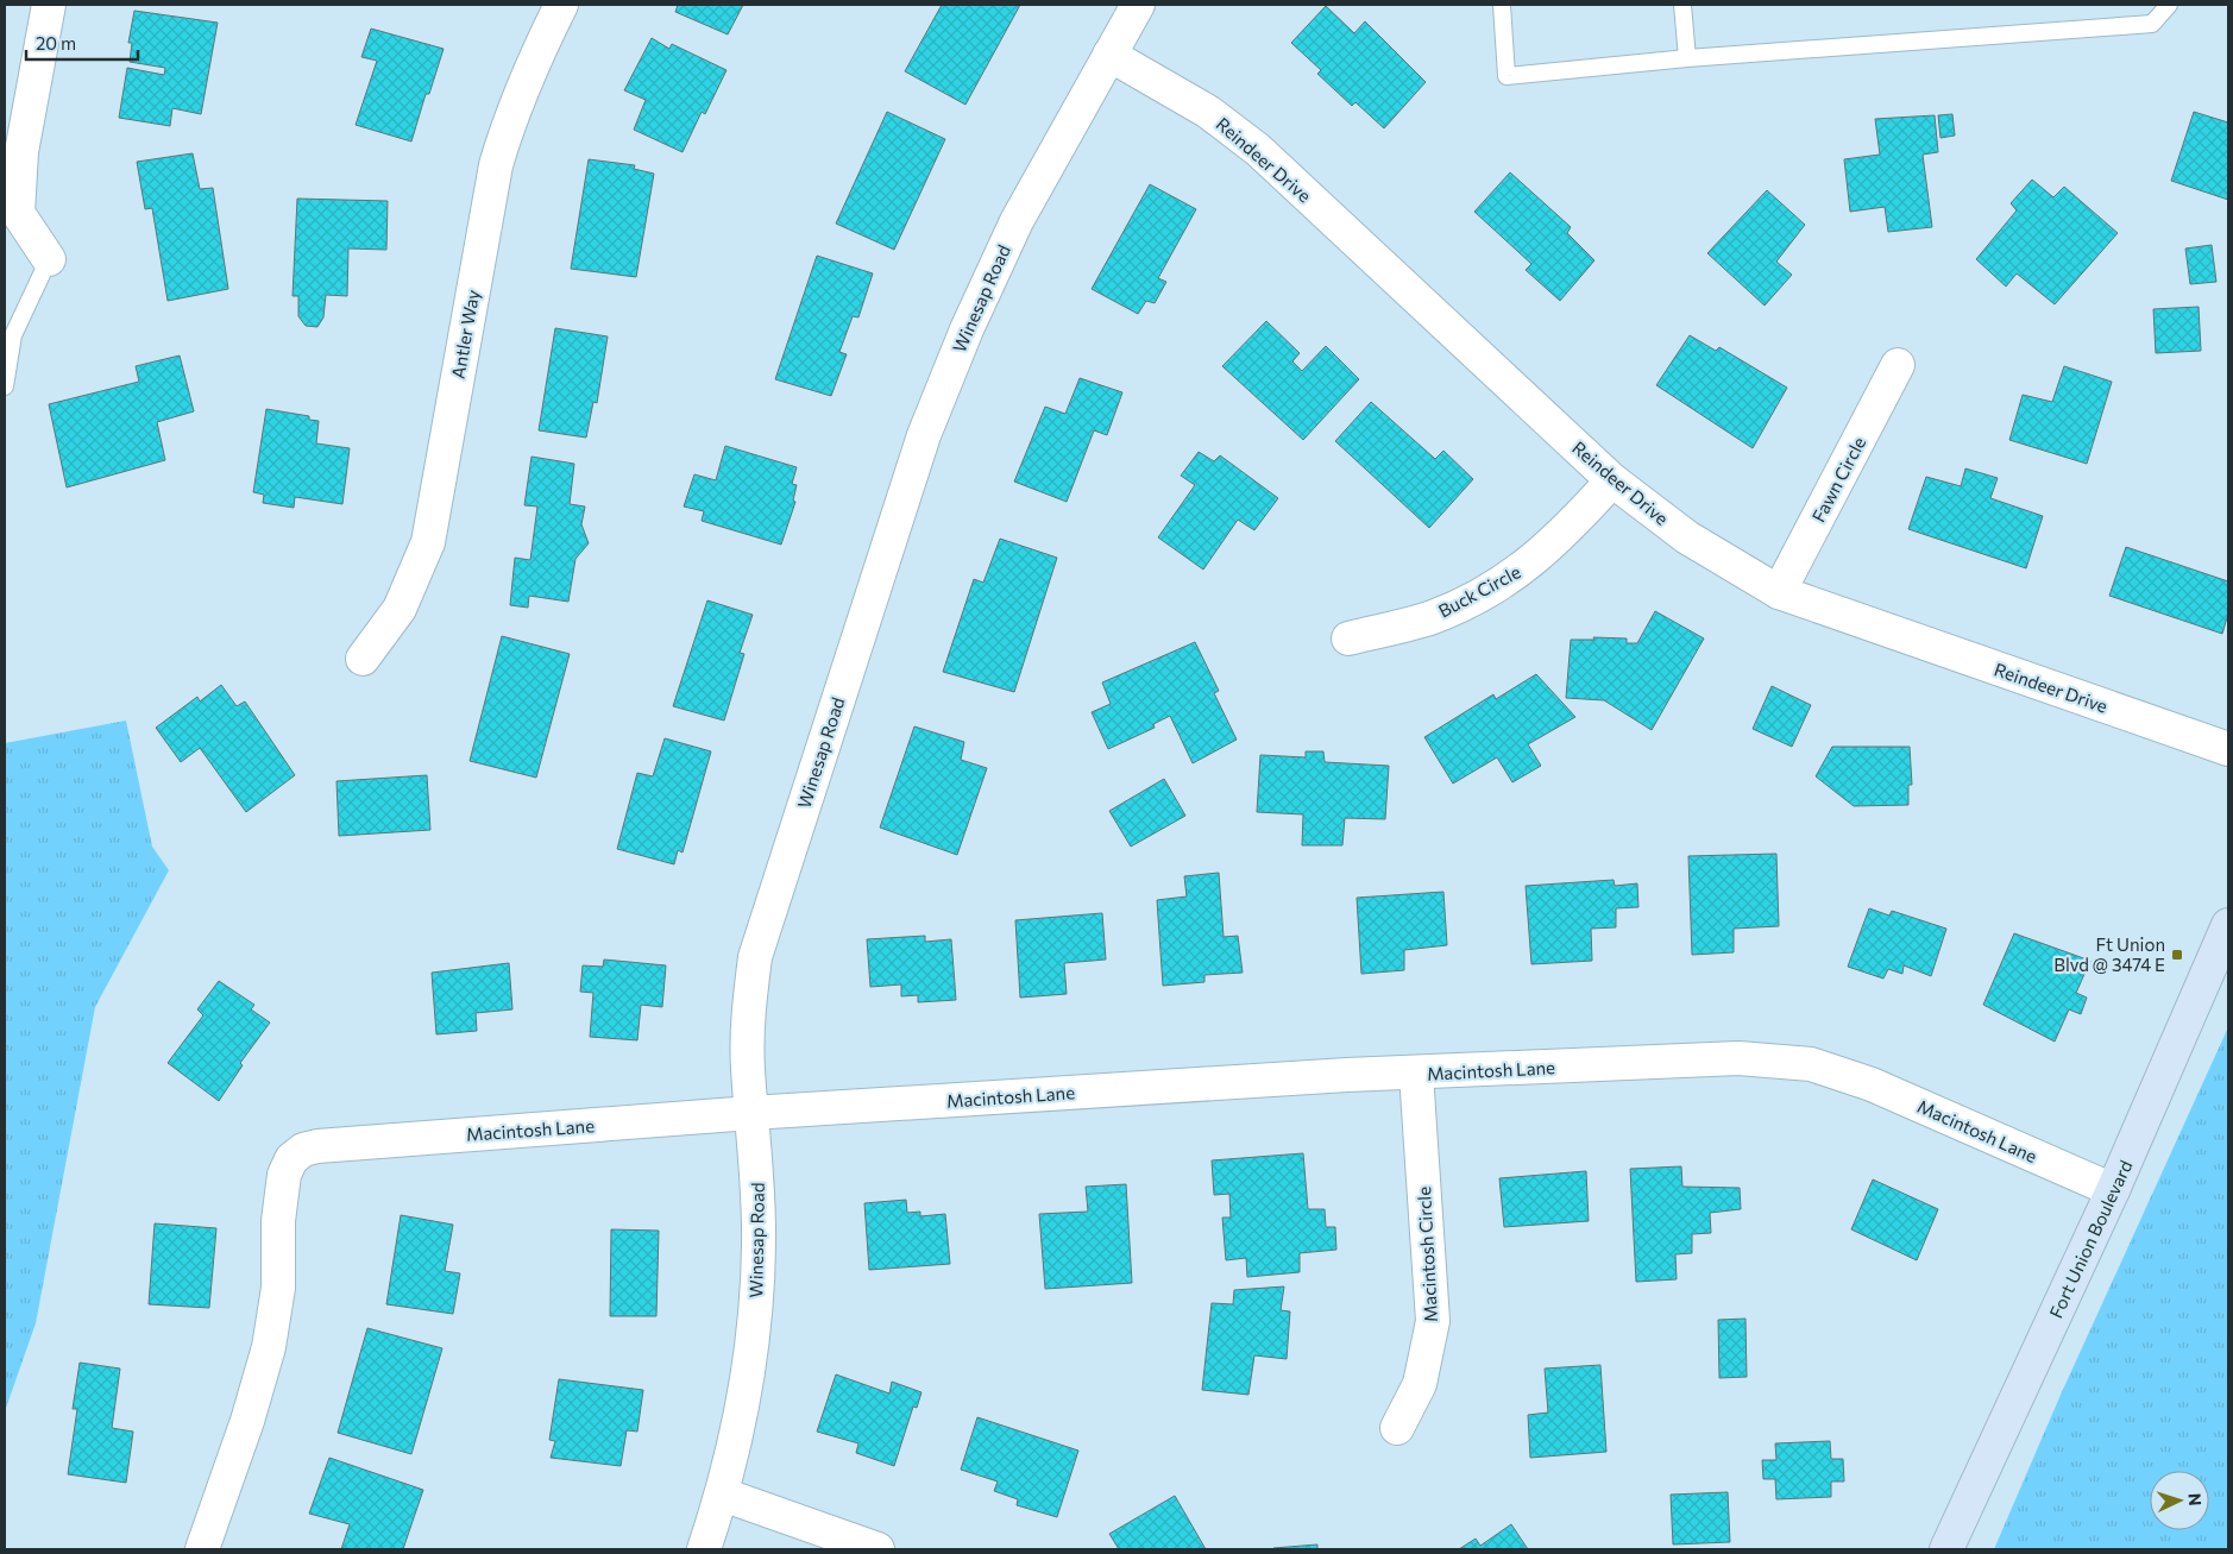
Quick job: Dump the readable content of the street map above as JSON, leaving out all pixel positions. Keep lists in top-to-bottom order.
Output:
{
  "streets": {
    "main road": ["Fort Union Boulevard"],
    "street": [
      "Reindeer Drive",
      "Winesap Road",
      "Antler Way",
      "Fawn Circle",
      "Buck Circle",
      "Macintosh Lane",
      "Macintosh Circle"
    ]
  },
  "crossings": [
    ["Reindeer Drive", "Winesap Road"],
    ["Reindeer Drive", "Fawn Circle"],
    ["Reindeer Drive", "Buck Circle"],
    ["Winesap Road", "Macintosh Lane"],
    ["Macintosh Lane", "Fort Union Boulevard"],
    ["Macintosh Lane", "Macintosh Circle"]
  ],
  "places": {
    "transit": ["Ft Union Blvd @ 3474 E"]
  },
  "scale_bar": "20 m",
  "north": "right"
}
